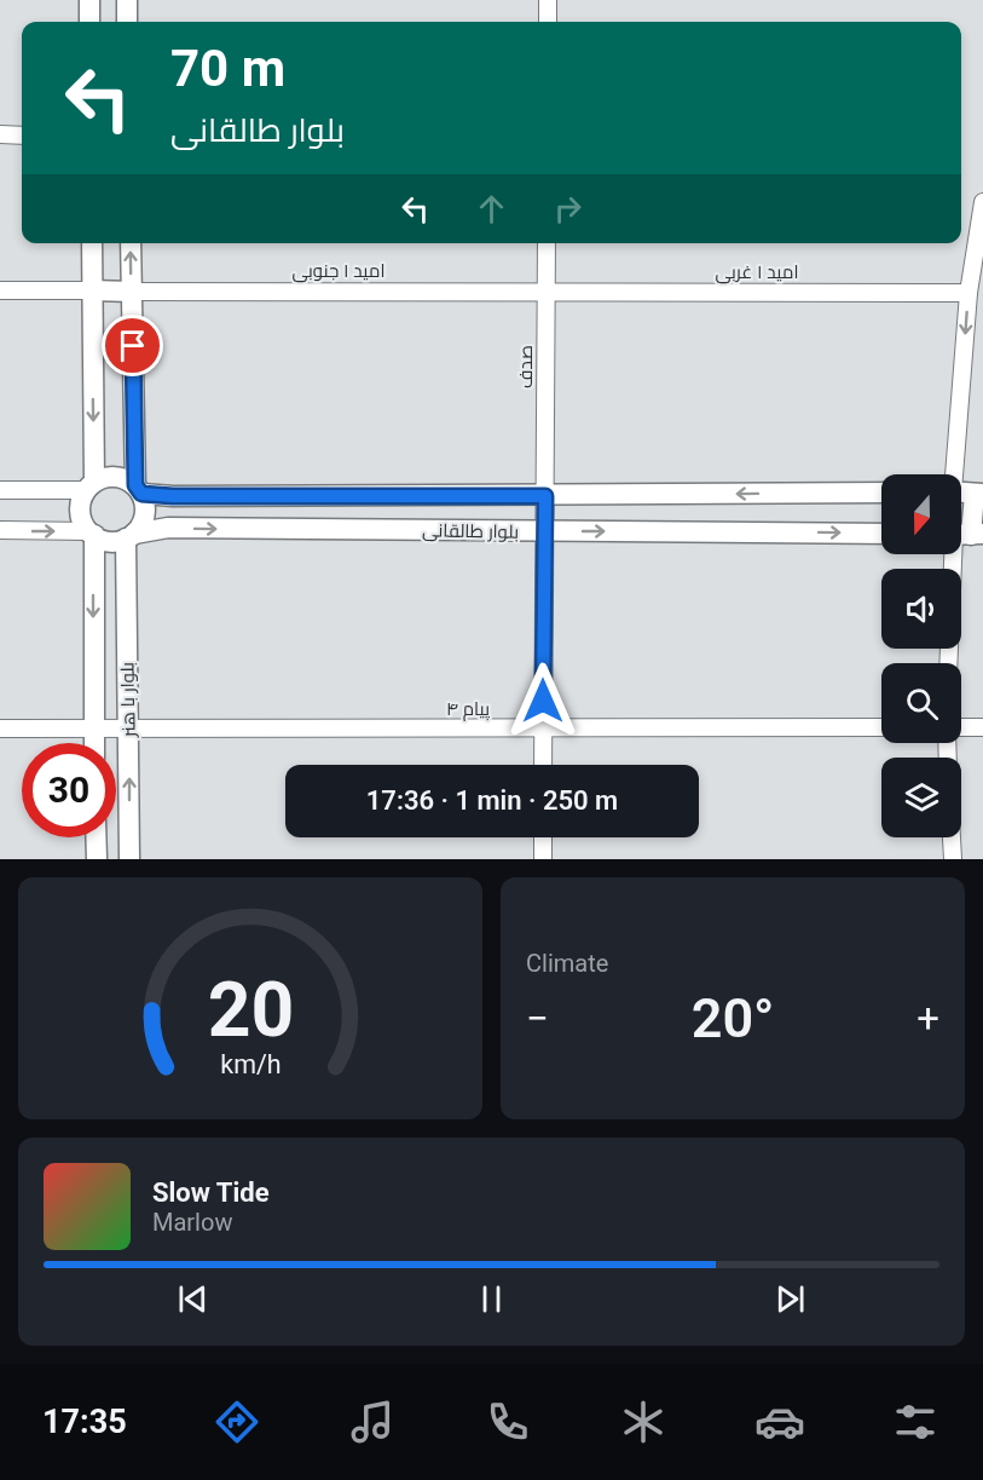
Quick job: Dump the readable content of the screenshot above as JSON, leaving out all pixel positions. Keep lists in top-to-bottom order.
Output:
{
  "streets": {
    "street": [
      "امید ۱ جنوبی",
      "امید ۱ غربی",
      "صدف",
      "بلوار طالقانی",
      "بلوار با هنر",
      "پیام ۴"
    ]
  },
  "crossings": [
    ["امید ۱ جنوبی", "امید ۱ غربی"],
    ["امید ۱ جنوبی", "صدف"],
    ["امید ۱ غربی", "صدف"],
    ["صدف", "بلوار طالقانی"],
    ["صدف", "پیام ۴"],
    ["بلوار طالقانی", "بلوار با هنر"],
    ["بلوار با هنر", "پیام ۴"]
  ],
  "north": "bottom",
  "page": {
    "turn": ["70 m", "بلوار طالقانی"],
    "limit": "30",
    "trip": "17:36 · 1 min · 250 m",
    "tile": "Climate",
    "heat": ["−", "20°", "+"],
    "song": ["Slow Tide", "Marlow"],
    "tabs": "17:35",
    "gauge": ["20", "km/h"]
  }
}
